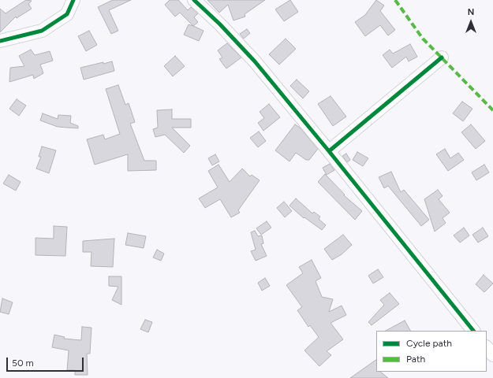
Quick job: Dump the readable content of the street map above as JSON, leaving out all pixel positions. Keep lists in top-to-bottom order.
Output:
{
  "legend": ["Cycle path", "Path"],
  "scale_bar": "50 m",
  "north": "top"
}
